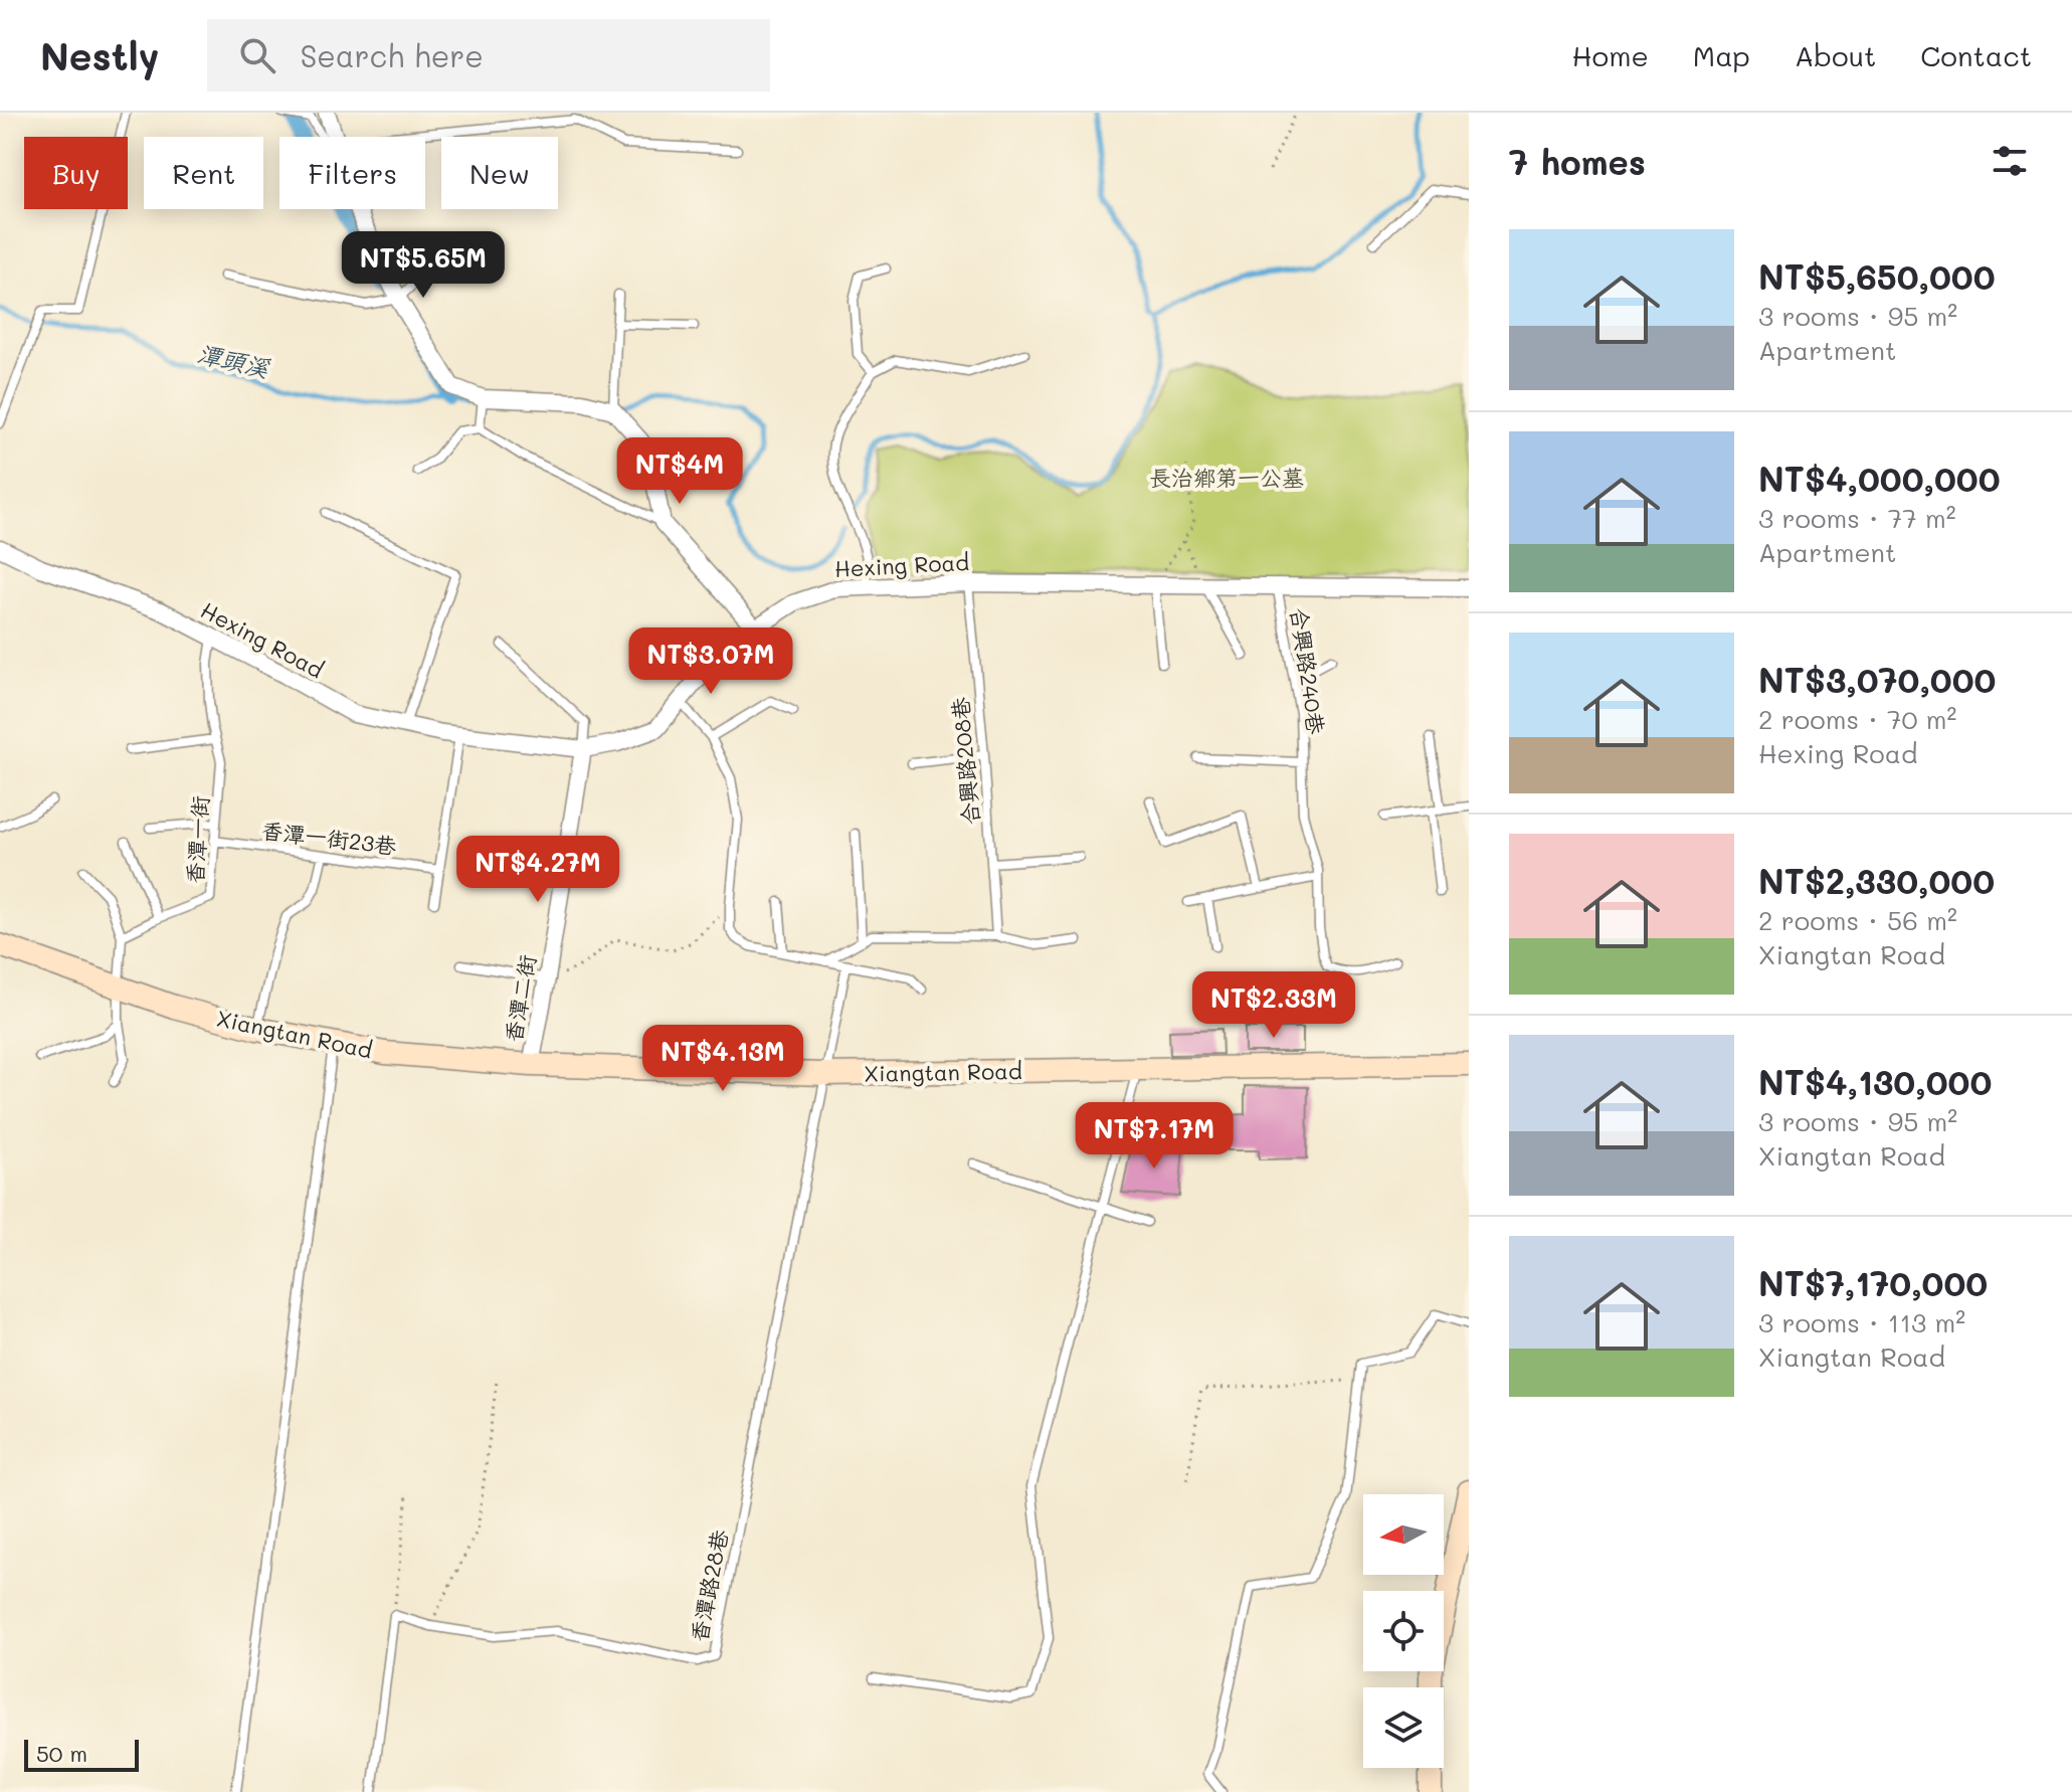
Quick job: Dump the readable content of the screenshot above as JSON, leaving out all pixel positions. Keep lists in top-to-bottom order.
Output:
{
  "streets": {
    "street": ["Hexing Road", "香潭二街", "Xiangtan Road"],
    "lane": [
      "合興路240巷",
      "合興路208巷",
      "香潭一街23巷",
      "香潭一街",
      "香潭路28巷"
    ]
  },
  "crossings": [
    ["Hexing Road", "合興路240巷"],
    ["Hexing Road", "合興路208巷"],
    ["Hexing Road", "香潭一街"],
    ["Hexing Road", "香潭二街"],
    ["香潭一街23巷", "香潭一街"],
    ["香潭二街", "Xiangtan Road"],
    ["Xiangtan Road", "香潭路28巷"]
  ],
  "water": ["潭頭溪"],
  "parks": ["長治鄉第一公墓"],
  "scale_bar": "50 m",
  "north": "left",
  "page": {
    "header": "Nestly",
    "search": "Search here",
    "nav": [
      "Home",
      "Map",
      "About",
      "Contact"
    ],
    "heading": "7 homes",
    "chip": [
      "Buy",
      "Rent",
      "Filters",
      "New"
    ],
    "list": [
      {
        "name": "NT$5,650,000",
        "note": "3 rooms · 95 m² · Apartment"
      },
      {
        "name": "NT$4,000,000",
        "note": "3 rooms · 77 m² · Apartment"
      },
      {
        "name": "NT$3,070,000",
        "note": "2 rooms · 70 m² · Hexing Road"
      },
      {
        "name": "NT$2,330,000",
        "note": "2 rooms · 56 m² · Xiangtan Road"
      },
      {
        "name": "NT$4,130,000",
        "note": "3 rooms · 95 m² · Xiangtan Road"
      },
      {
        "name": "NT$7,170,000",
        "note": "3 rooms · 113 m² · Xiangtan Road"
      }
    ],
    "price": [
      "NT$5.65M",
      "NT$4M",
      "NT$3.07M",
      "NT$4.27M",
      "NT$2.33M",
      "NT$4.13M",
      "NT$7.17M"
    ],
    "scale": "50 m"
  }
}
